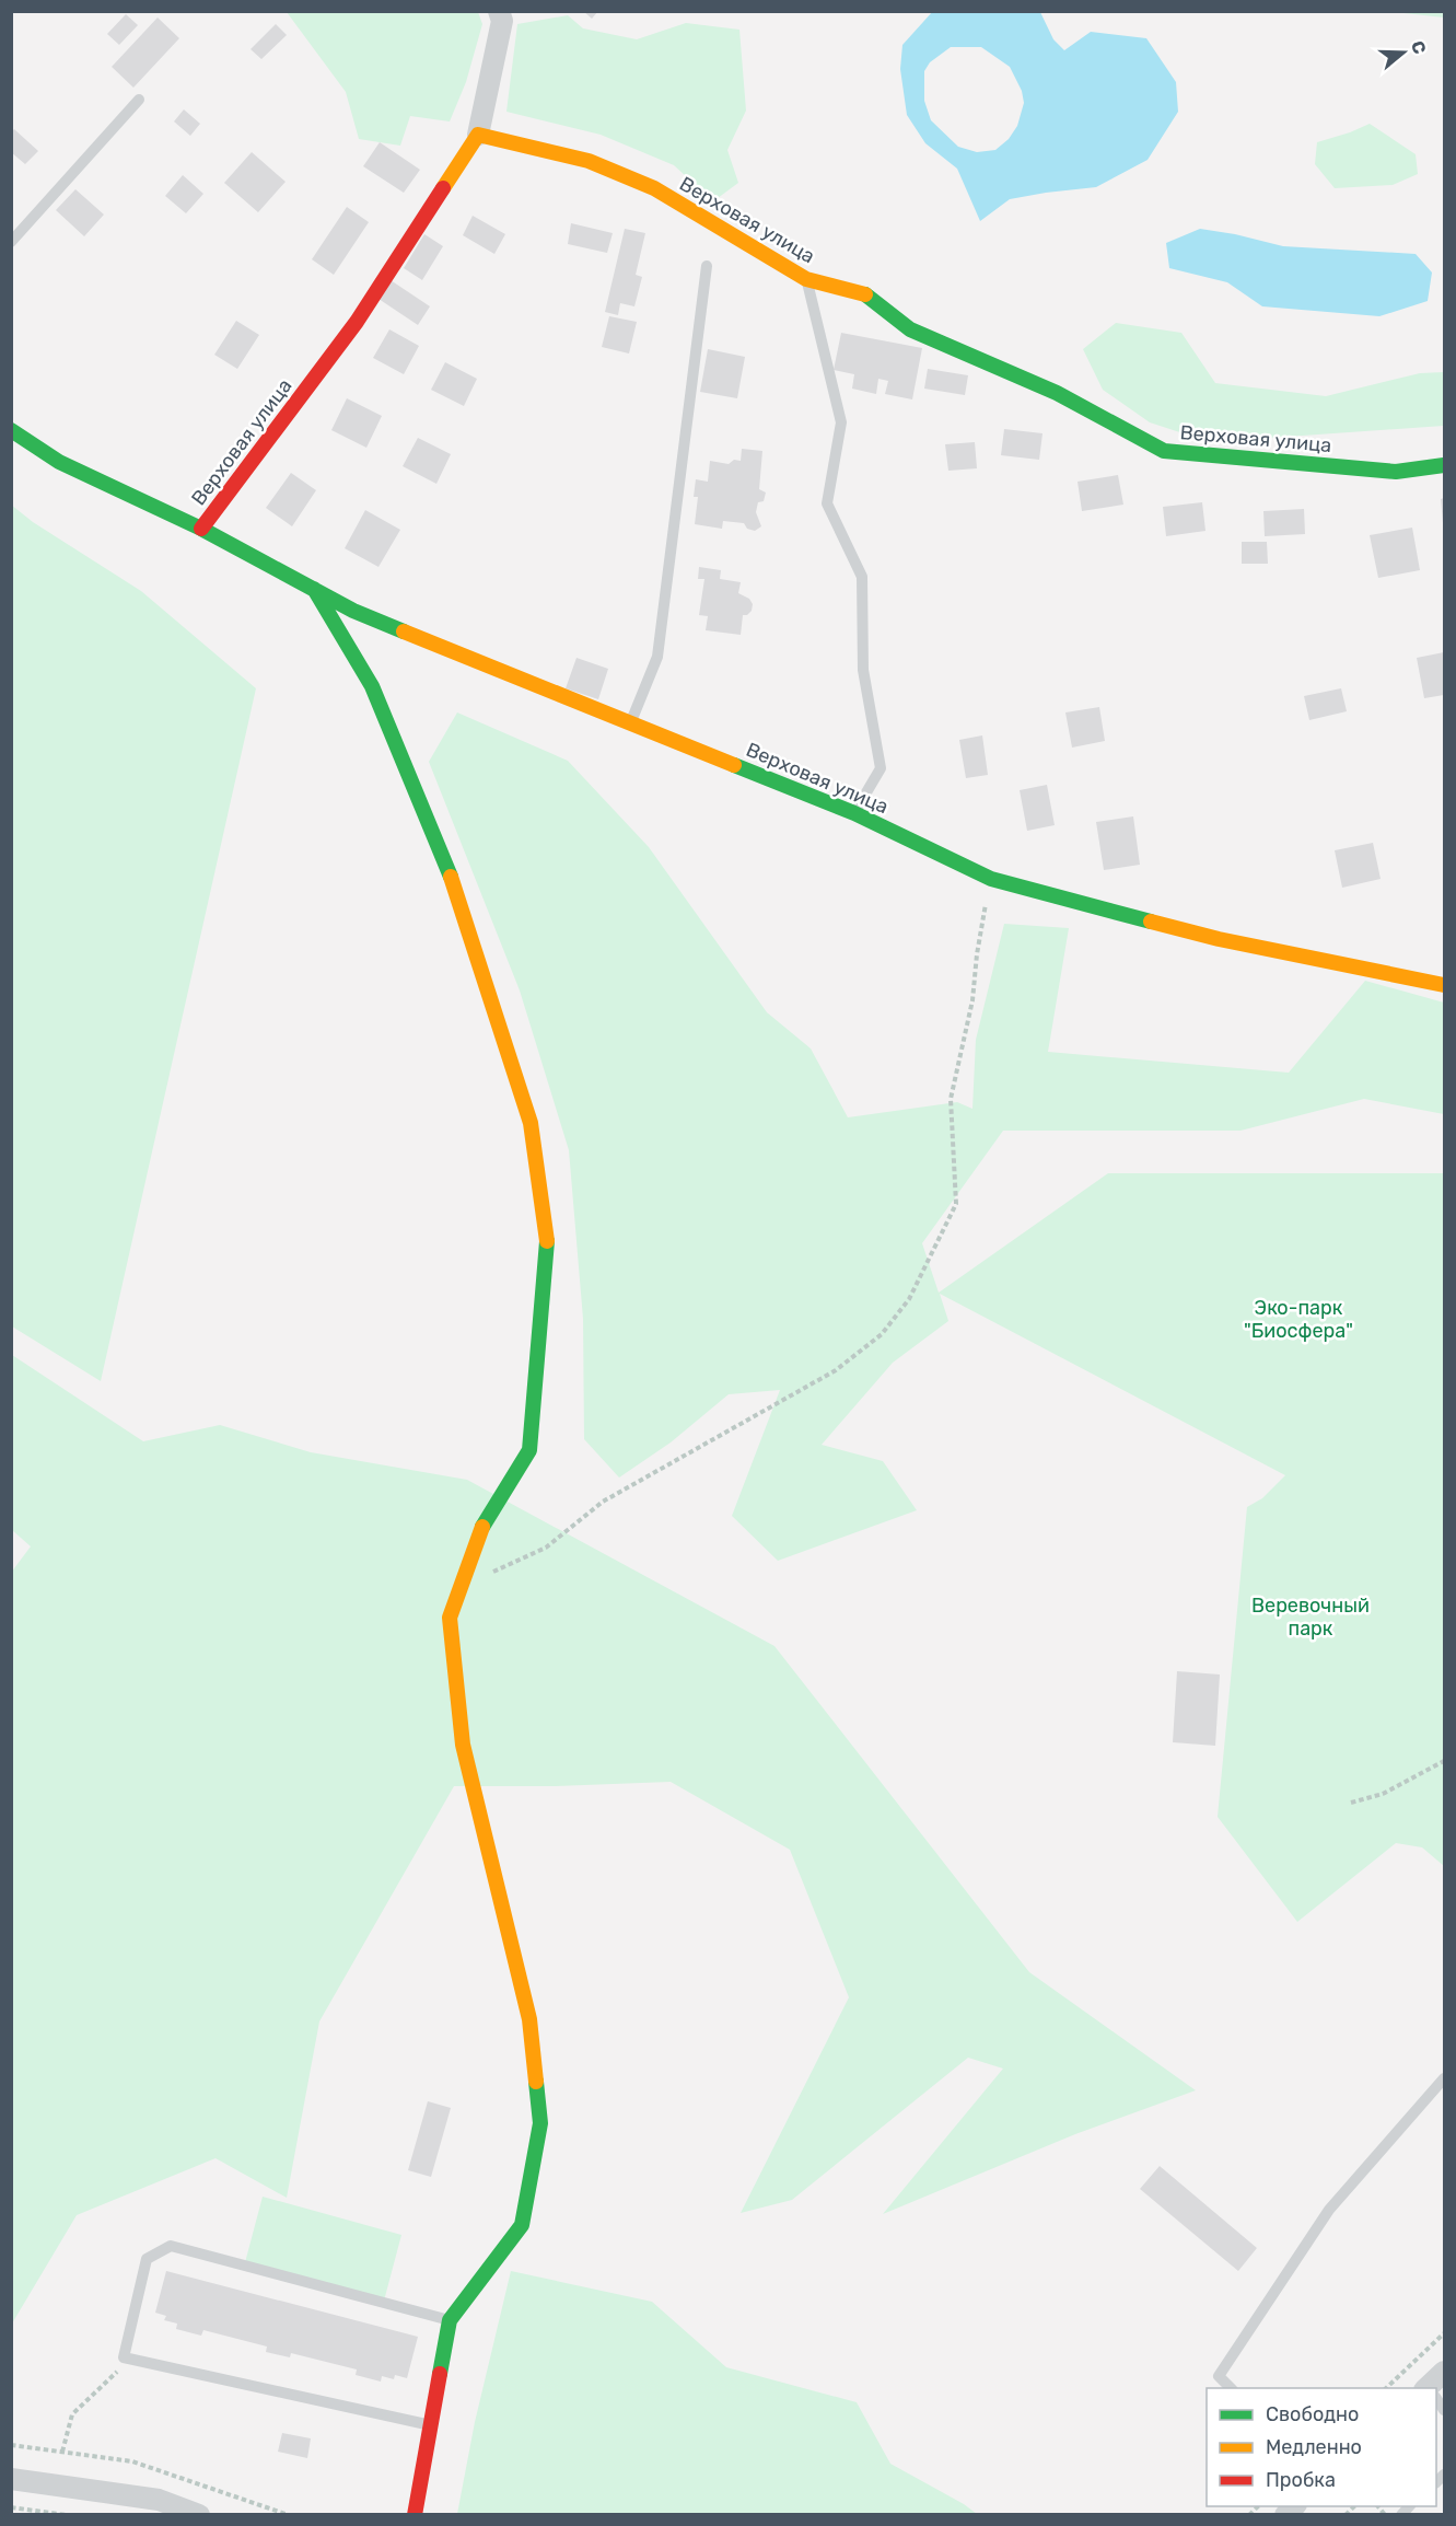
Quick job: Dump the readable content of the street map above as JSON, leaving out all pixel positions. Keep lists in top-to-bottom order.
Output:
{
  "streets": {
    "street": ["Верховая улица"]
  },
  "parks": ["Эко-парк \"Биосфера\"", "Веревочный парк"],
  "legend": ["Свободно", "Медленно", "Пробка"],
  "north": "right"
}
